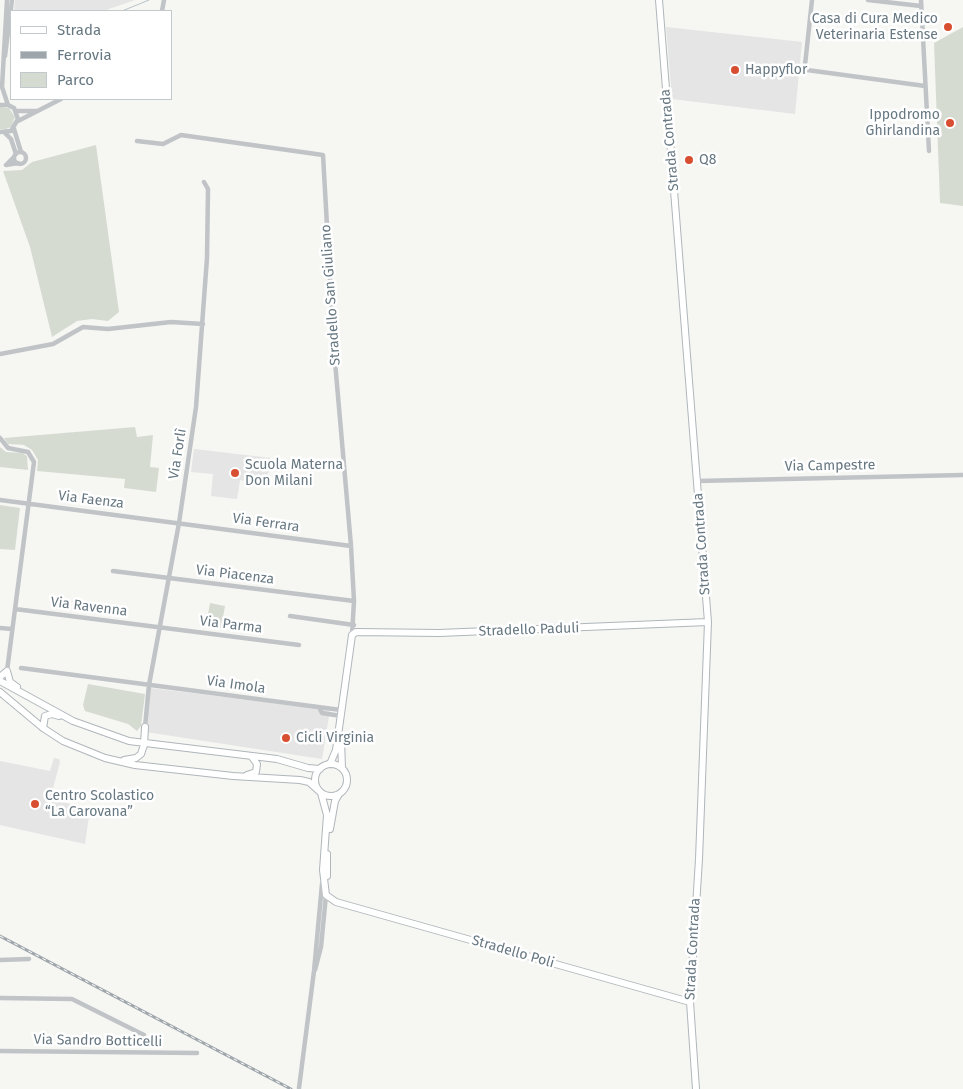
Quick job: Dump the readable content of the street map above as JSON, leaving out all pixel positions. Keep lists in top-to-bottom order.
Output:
{
  "streets": {
    "street": [
      "Strada Contrada",
      "Stradello San Giuliano",
      "Via Forlì",
      "Via Campestre",
      "Via Faenza",
      "Via Ferrara",
      "Via Piacenza",
      "Via Ravenna",
      "Via Parma",
      "Stradello Paduli",
      "Via Imola",
      "Stradello Poli",
      "Via Sandro Botticelli"
    ]
  },
  "crossings": [
    ["Strada Contrada", "Via Campestre"],
    ["Strada Contrada", "Stradello Paduli"],
    ["Strada Contrada", "Stradello Poli"],
    ["Stradello San Giuliano", "Via Ferrara"],
    ["Stradello San Giuliano", "Via Piacenza"],
    ["Stradello San Giuliano", "Stradello Paduli"],
    ["Stradello San Giuliano", "Via Imola"],
    ["Via Forlì", "Via Faenza"],
    ["Via Forlì", "Via Ferrara"],
    ["Via Forlì", "Via Piacenza"],
    ["Via Forlì", "Via Ravenna"],
    ["Via Forlì", "Via Parma"],
    ["Via Forlì", "Via Imola"],
    ["Via Faenza", "Via Ferrara"],
    ["Via Ravenna", "Via Parma"]
  ],
  "places": [
    "Casa di Cura Medico Veterinaria Estense",
    "Happyflor",
    "Ippodromo Ghirlandina",
    "Q8",
    "Scuola Materna Don Milani",
    "Cicli Virginia",
    "Centro Scolastico “La Carovana”"
  ],
  "legend": ["Strada", "Ferrovia", "Parco"]
}
